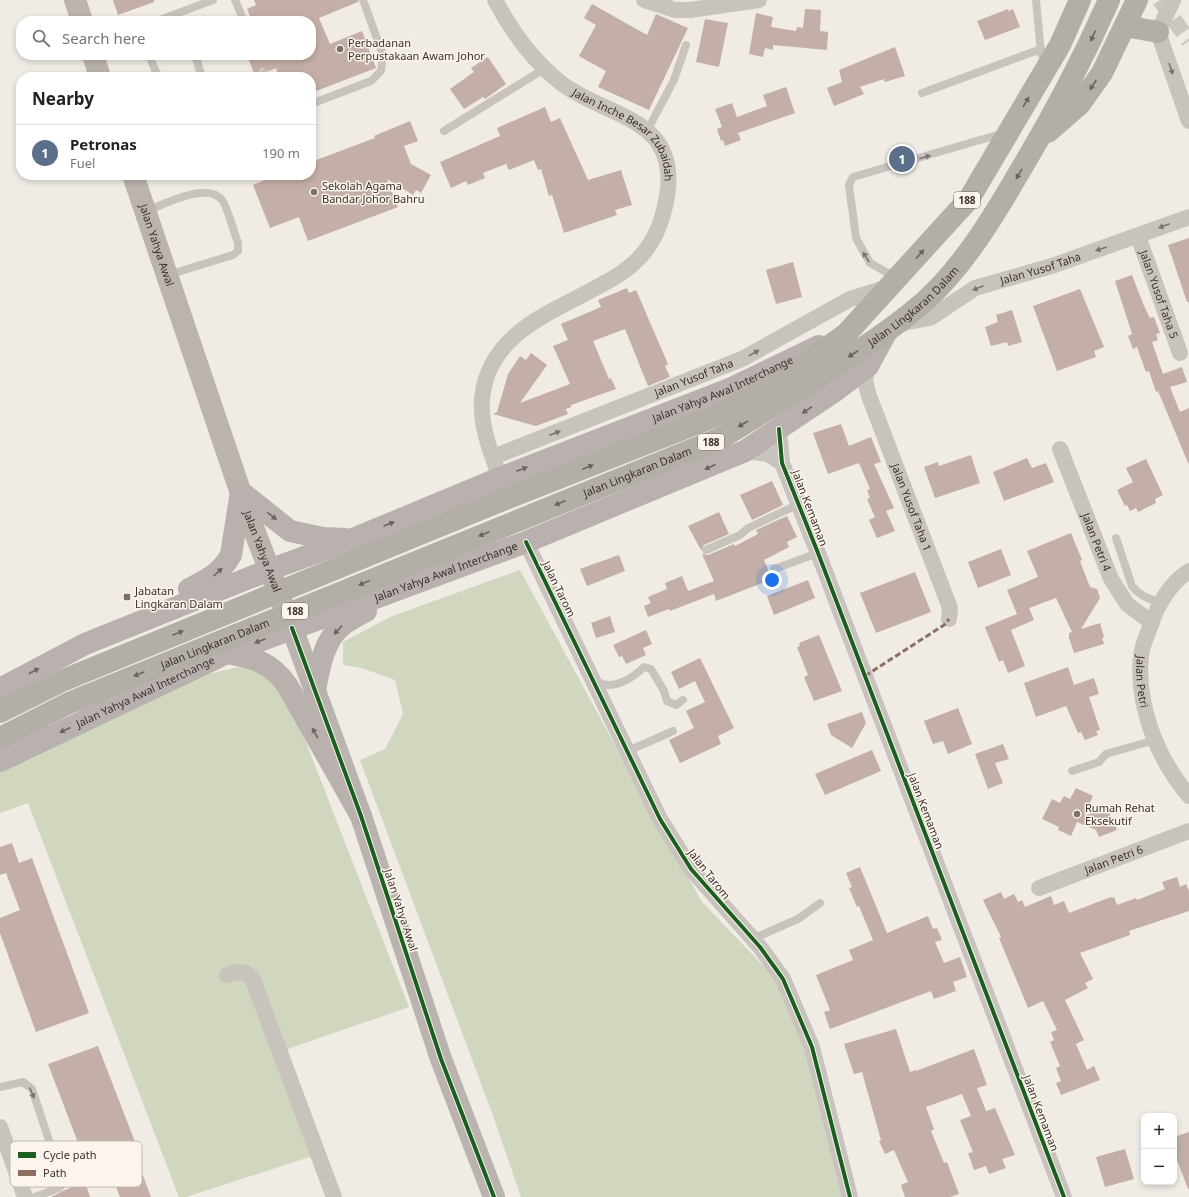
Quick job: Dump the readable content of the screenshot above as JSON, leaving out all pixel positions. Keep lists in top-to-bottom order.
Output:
{
  "streets": {
    "highway": ["188", "Jalan Lingkaran Dalam"],
    "main road": ["Jalan Yahya Awal", "Jalan Yahya Awal Interchange"],
    "street": [
      "Jalan Inche Besar Zubaidah",
      "Jalan Yusof Taha",
      "Jalan Yusof Taha 5",
      "Jalan Yusof Taha 1",
      "Jalan Kemaman",
      "Jalan Petri 4",
      "Jalan Tarom",
      "Jalan Petri",
      "Jalan Petri 6"
    ]
  },
  "crossings": [
    ["Jalan Inche Besar Zubaidah", "Jalan Yusof Taha"],
    ["Jalan Inche Besar Zubaidah", "Jalan Yahya Awal Interchange"],
    ["Jalan Yahya Awal", "Jalan Yahya Awal Interchange"],
    ["Jalan Yusof Taha", "Jalan Yusof Taha 5"],
    ["Jalan Yusof Taha", "Jalan Lingkaran Dalam"],
    ["Jalan Yusof Taha", "Jalan Yahya Awal Interchange"],
    ["Jalan Lingkaran Dalam", "Jalan Yahya Awal Interchange"],
    ["Jalan Yahya Awal Interchange", "Jalan Yusof Taha 1"],
    ["Jalan Yahya Awal Interchange", "Jalan Kemaman"],
    ["Jalan Yahya Awal Interchange", "Jalan Tarom"],
    ["Jalan Petri 4", "Jalan Petri"]
  ],
  "places": {
    "other": ["Perbadanan Perpustakaan Awam Johor", "Sekolah Agama Bandar Johor Bahru", "Rumah Rehat Eksekutif"],
    "transit": ["Jabatan Lingkaran Dalam"]
  },
  "legend": ["Cycle path", "Path"],
  "page": {
    "search": "Search here",
    "heading": "Nearby",
    "list": [
      {
        "mark": "1",
        "name": "Petronas",
        "note": "Fuel",
        "value": "190 m"
      }
    ],
    "pins": "1",
    "map_buttons": ["+", "−"]
  }
}
